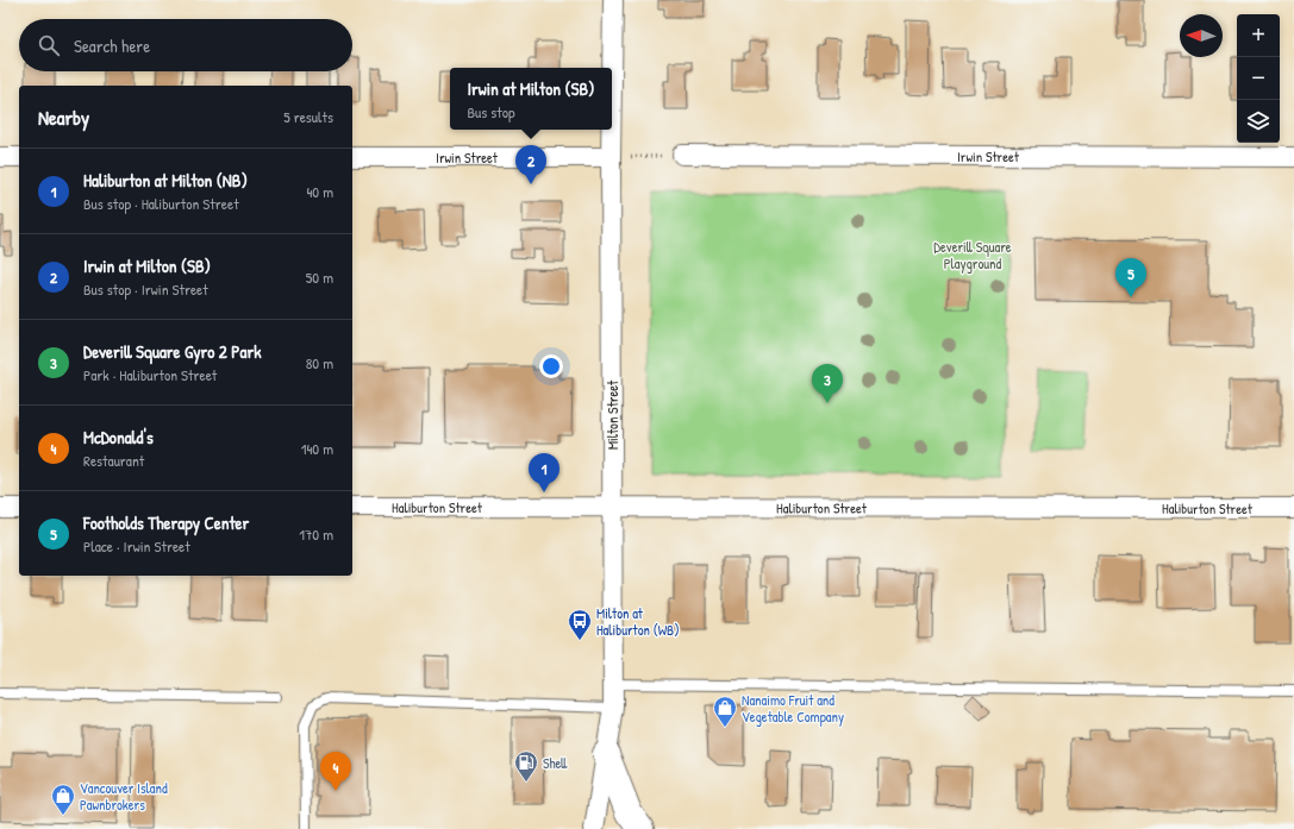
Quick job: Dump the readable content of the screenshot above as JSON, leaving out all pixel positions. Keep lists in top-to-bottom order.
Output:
{
  "streets": {
    "street": ["Irwin Street", "Milton Street", "Haliburton Street"]
  },
  "crossings": [
    ["Irwin Street", "Milton Street"],
    ["Milton Street", "Haliburton Street"]
  ],
  "parks": ["Deverill Square Playground"],
  "places": {
    "bus stop": ["Milton at Haliburton (WB)"],
    "shop": ["Nanaimo Fruit and Vegetable Company", "Vancouver Island Pawnbrokers"],
    "fuel station": ["Shell"]
  },
  "north": "left",
  "page": {
    "map_buttons": ["+", "−"],
    "search": "Search here",
    "popup": ["Irwin at Milton (SB)", "Bus stop"],
    "heading": ["Nearby", "5 results"],
    "pins": [
      "2",
      "5",
      "3",
      "1",
      "4"
    ],
    "list": [
      {
        "mark": "1",
        "name": "Haliburton at Milton (NB)",
        "note": "Bus stop · Haliburton Street",
        "value": "40 m"
      },
      {
        "mark": "2",
        "name": "Irwin at Milton (SB)",
        "note": "Bus stop · Irwin Street",
        "value": "50 m"
      },
      {
        "mark": "3",
        "name": "Deverill Square Gyro 2 Park",
        "note": "Park · Haliburton Street",
        "value": "80 m"
      },
      {
        "mark": "4",
        "name": "McDonald's",
        "note": "Restaurant",
        "value": "140 m"
      },
      {
        "mark": "5",
        "name": "Footholds Therapy Center",
        "note": "Place · Irwin Street",
        "value": "170 m"
      }
    ]
  }
}
